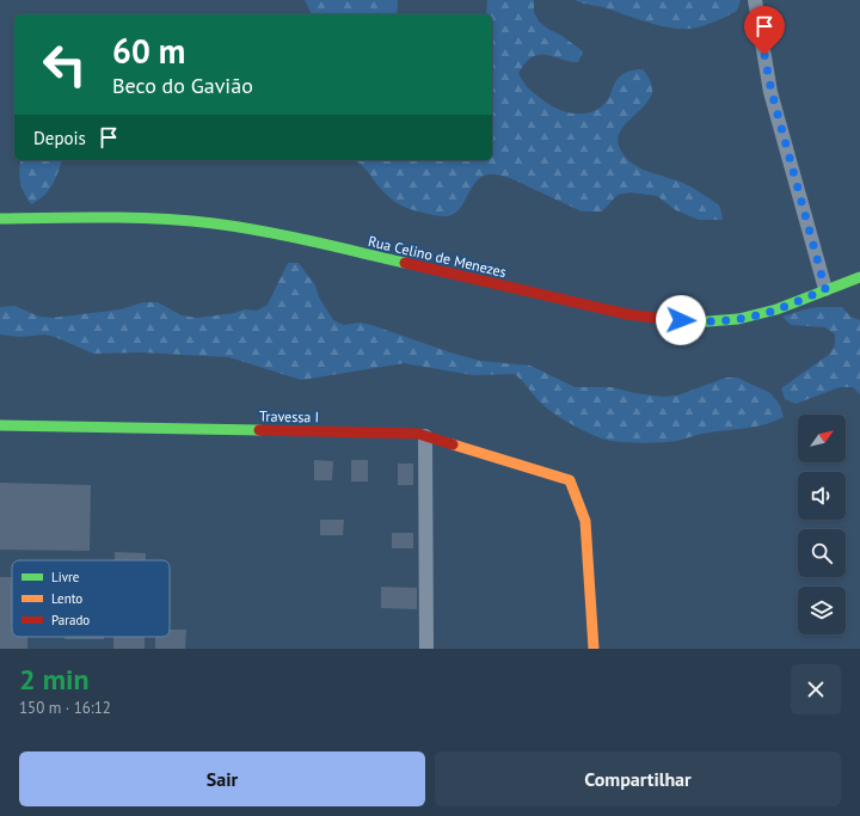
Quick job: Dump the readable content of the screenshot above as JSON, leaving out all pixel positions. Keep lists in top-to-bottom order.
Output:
{
  "streets": {
    "street": ["Rua Celino de Menezes", "Travessa I"]
  },
  "legend": ["Livre", "Lento", "Parado"],
  "north": "top right",
  "page": {
    "turn": ["60 m", "Beco do Gavião"],
    "then": "Depois",
    "heading": ["2 min", "150 m · 16:12"],
    "buttons": ["Sair", "Compartilhar"]
  }
}
